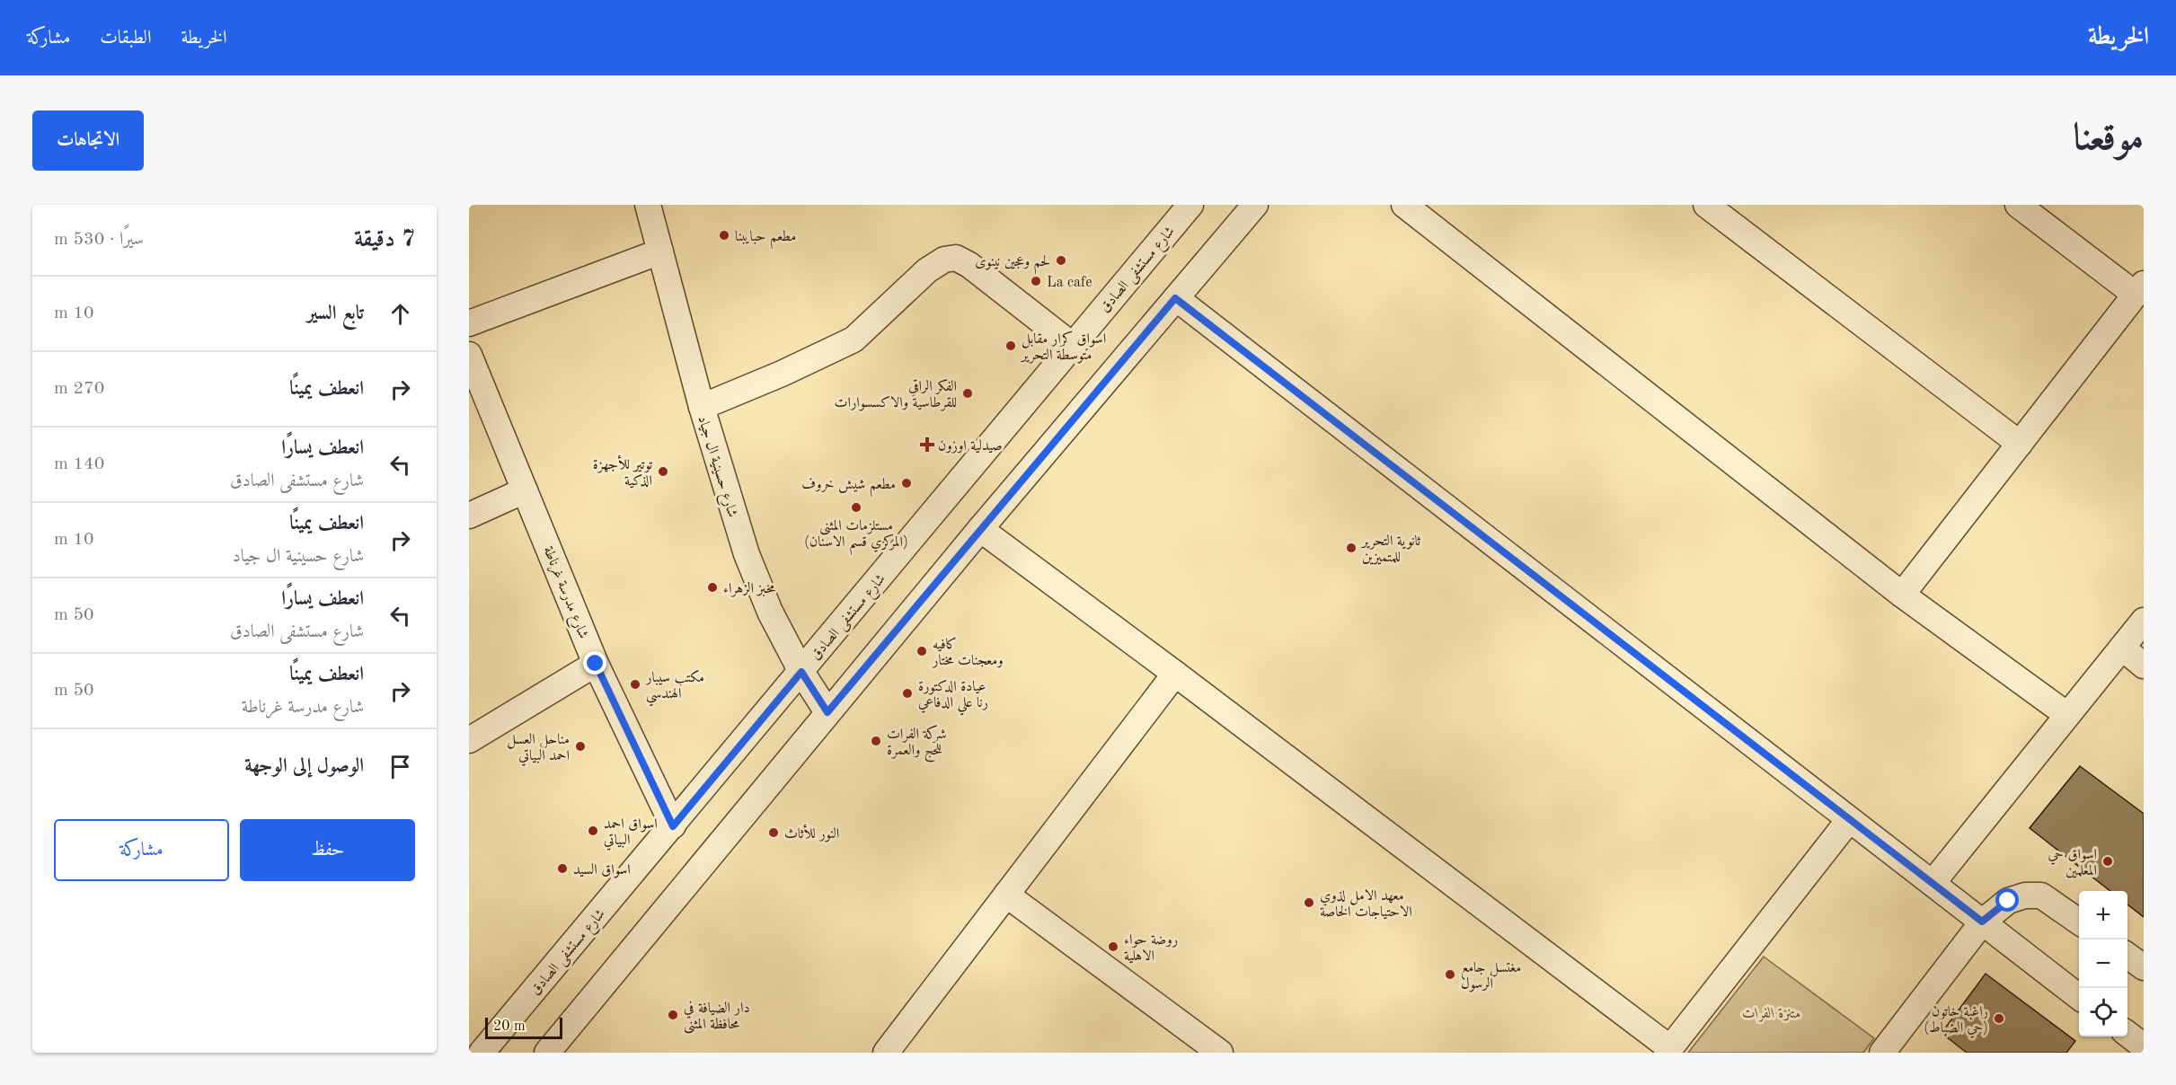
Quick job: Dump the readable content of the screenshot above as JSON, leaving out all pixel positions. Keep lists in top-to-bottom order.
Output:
{
  "streets": {
    "street": ["شارع مستشفى الصادق", "شارع حسينية ال جياد", "شارع مدرسة غرناطة"]
  },
  "crossings": [
    ["شارع مستشفى الصادق", "شارع حسينية ال جياد"],
    ["شارع مستشفى الصادق", "شارع مدرسة غرناطة"]
  ],
  "parks": ["متنزة الفرات"],
  "places": {
    "other": [
      "مطعم حبايبنا",
      "لحم وعجين نينوى",
      "La cafe",
      "اسواق كرار مقابل متوسطة التحرير",
      "الفكر الراقي للقرطاسية والاكسسوارات",
      "توتير للأجهزة الذكية",
      "مطعم شيش خروف",
      "مستلزمات المثنى (المركزي قسم الاسنان)",
      "ثانوية التحرير للمتميزين",
      "مخبز الزهراء",
      "كافيه ومعجنات مختار",
      "مكتب سيبار الهندسي",
      "عيادة الدكتورة رنا علي الدفاعي",
      "شركة الفرات للحج والعمرة",
      "مناحل العسل احمد البياتي",
      "اسواق احمد البياتي",
      "النور للأثاث",
      "اسواق حي المعلمين",
      "اسواق السيد",
      "معهد الامل لذوي الاحتياجات الخاصة",
      "روضة حواء الاهلية",
      "مغتسل جامع الرسول",
      "دار الضيافة في محافظة المثنى",
      "راغبة خاتون (حي الضباط)"
    ],
    "health": ["صيدلية اوزون"]
  },
  "scale_bar": "20 m",
  "page": {
    "header": "الخريطة",
    "nav": ["الخريطة", "الطبقات", "مشاركة"],
    "title": "موقعنا",
    "buttons": [
      "الاتجاهات",
      ["حفظ", "مشاركة"]
    ],
    "heading": ["7 دقيقة", "سيرًا · 530 m"],
    "list": [
      ["تابع السير", "10 m"],
      ["انعطف يمينًا", "270 m"],
      ["انعطف يسارًا", "شارع مستشفى الصادق", "140 m"],
      ["انعطف يمينًا", "شارع حسينية ال جياد", "10 m"],
      ["انعطف يسارًا", "شارع مستشفى الصادق", "50 m"],
      ["انعطف يمينًا", "شارع مدرسة غرناطة", "50 m"],
      "الوصول إلى الوجهة"
    ],
    "map_buttons": ["+", "−"],
    "scale": "20 m"
  }
}
